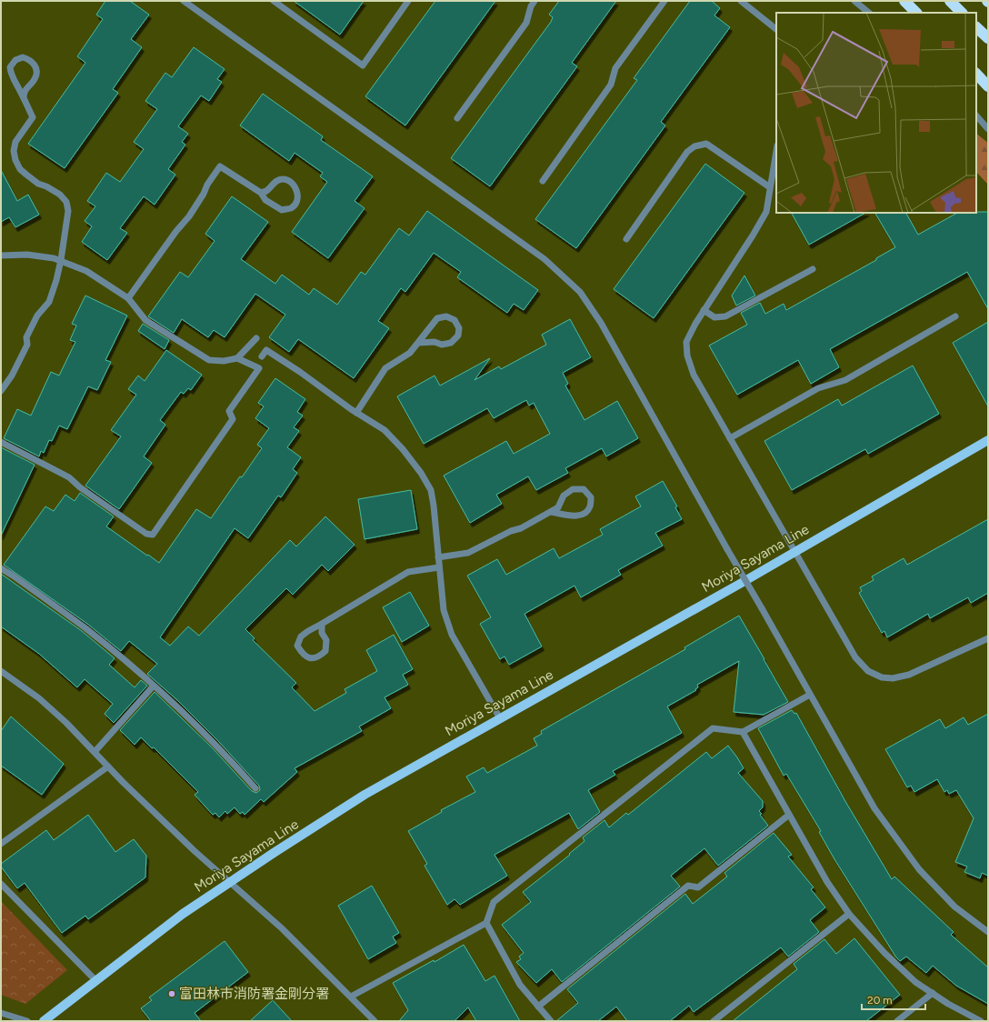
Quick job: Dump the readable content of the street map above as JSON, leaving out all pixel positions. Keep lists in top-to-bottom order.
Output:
{
  "streets": {
    "main road": ["Moriya Sayama Line"]
  },
  "places": ["富田林市消防署金剛分署"],
  "scale_bar": "20 m"
}
